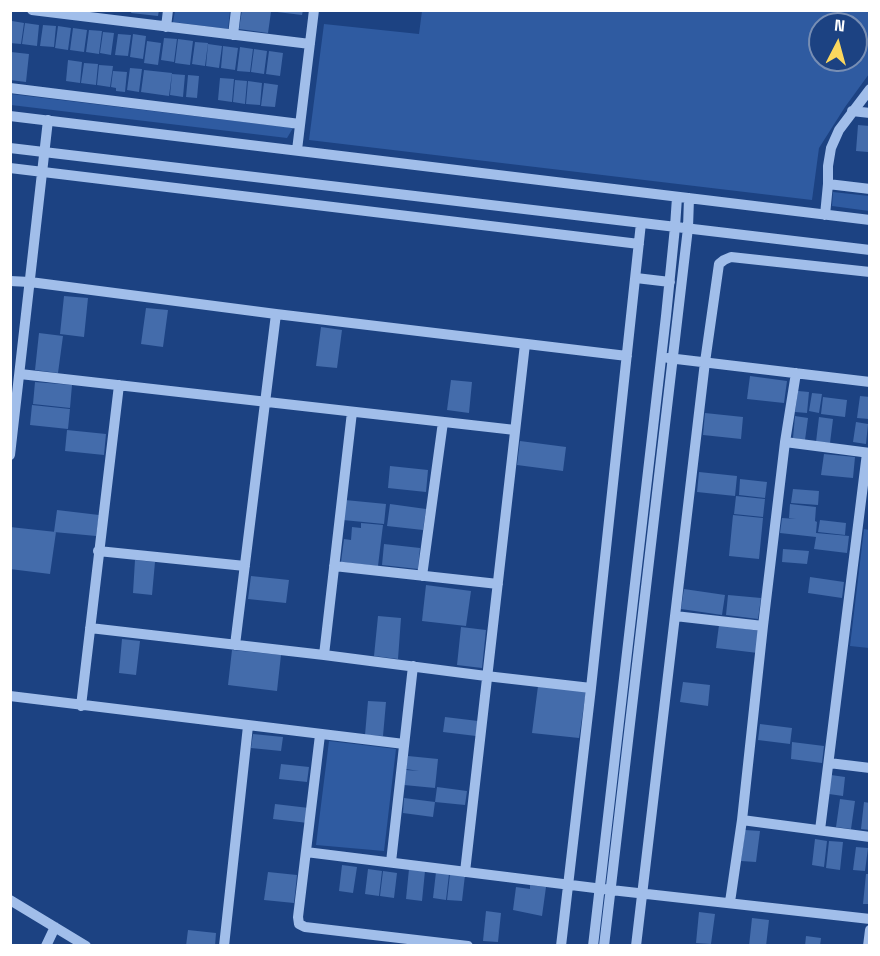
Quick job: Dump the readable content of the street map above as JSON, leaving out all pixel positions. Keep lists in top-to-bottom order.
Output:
{
  "north": "top"
}
